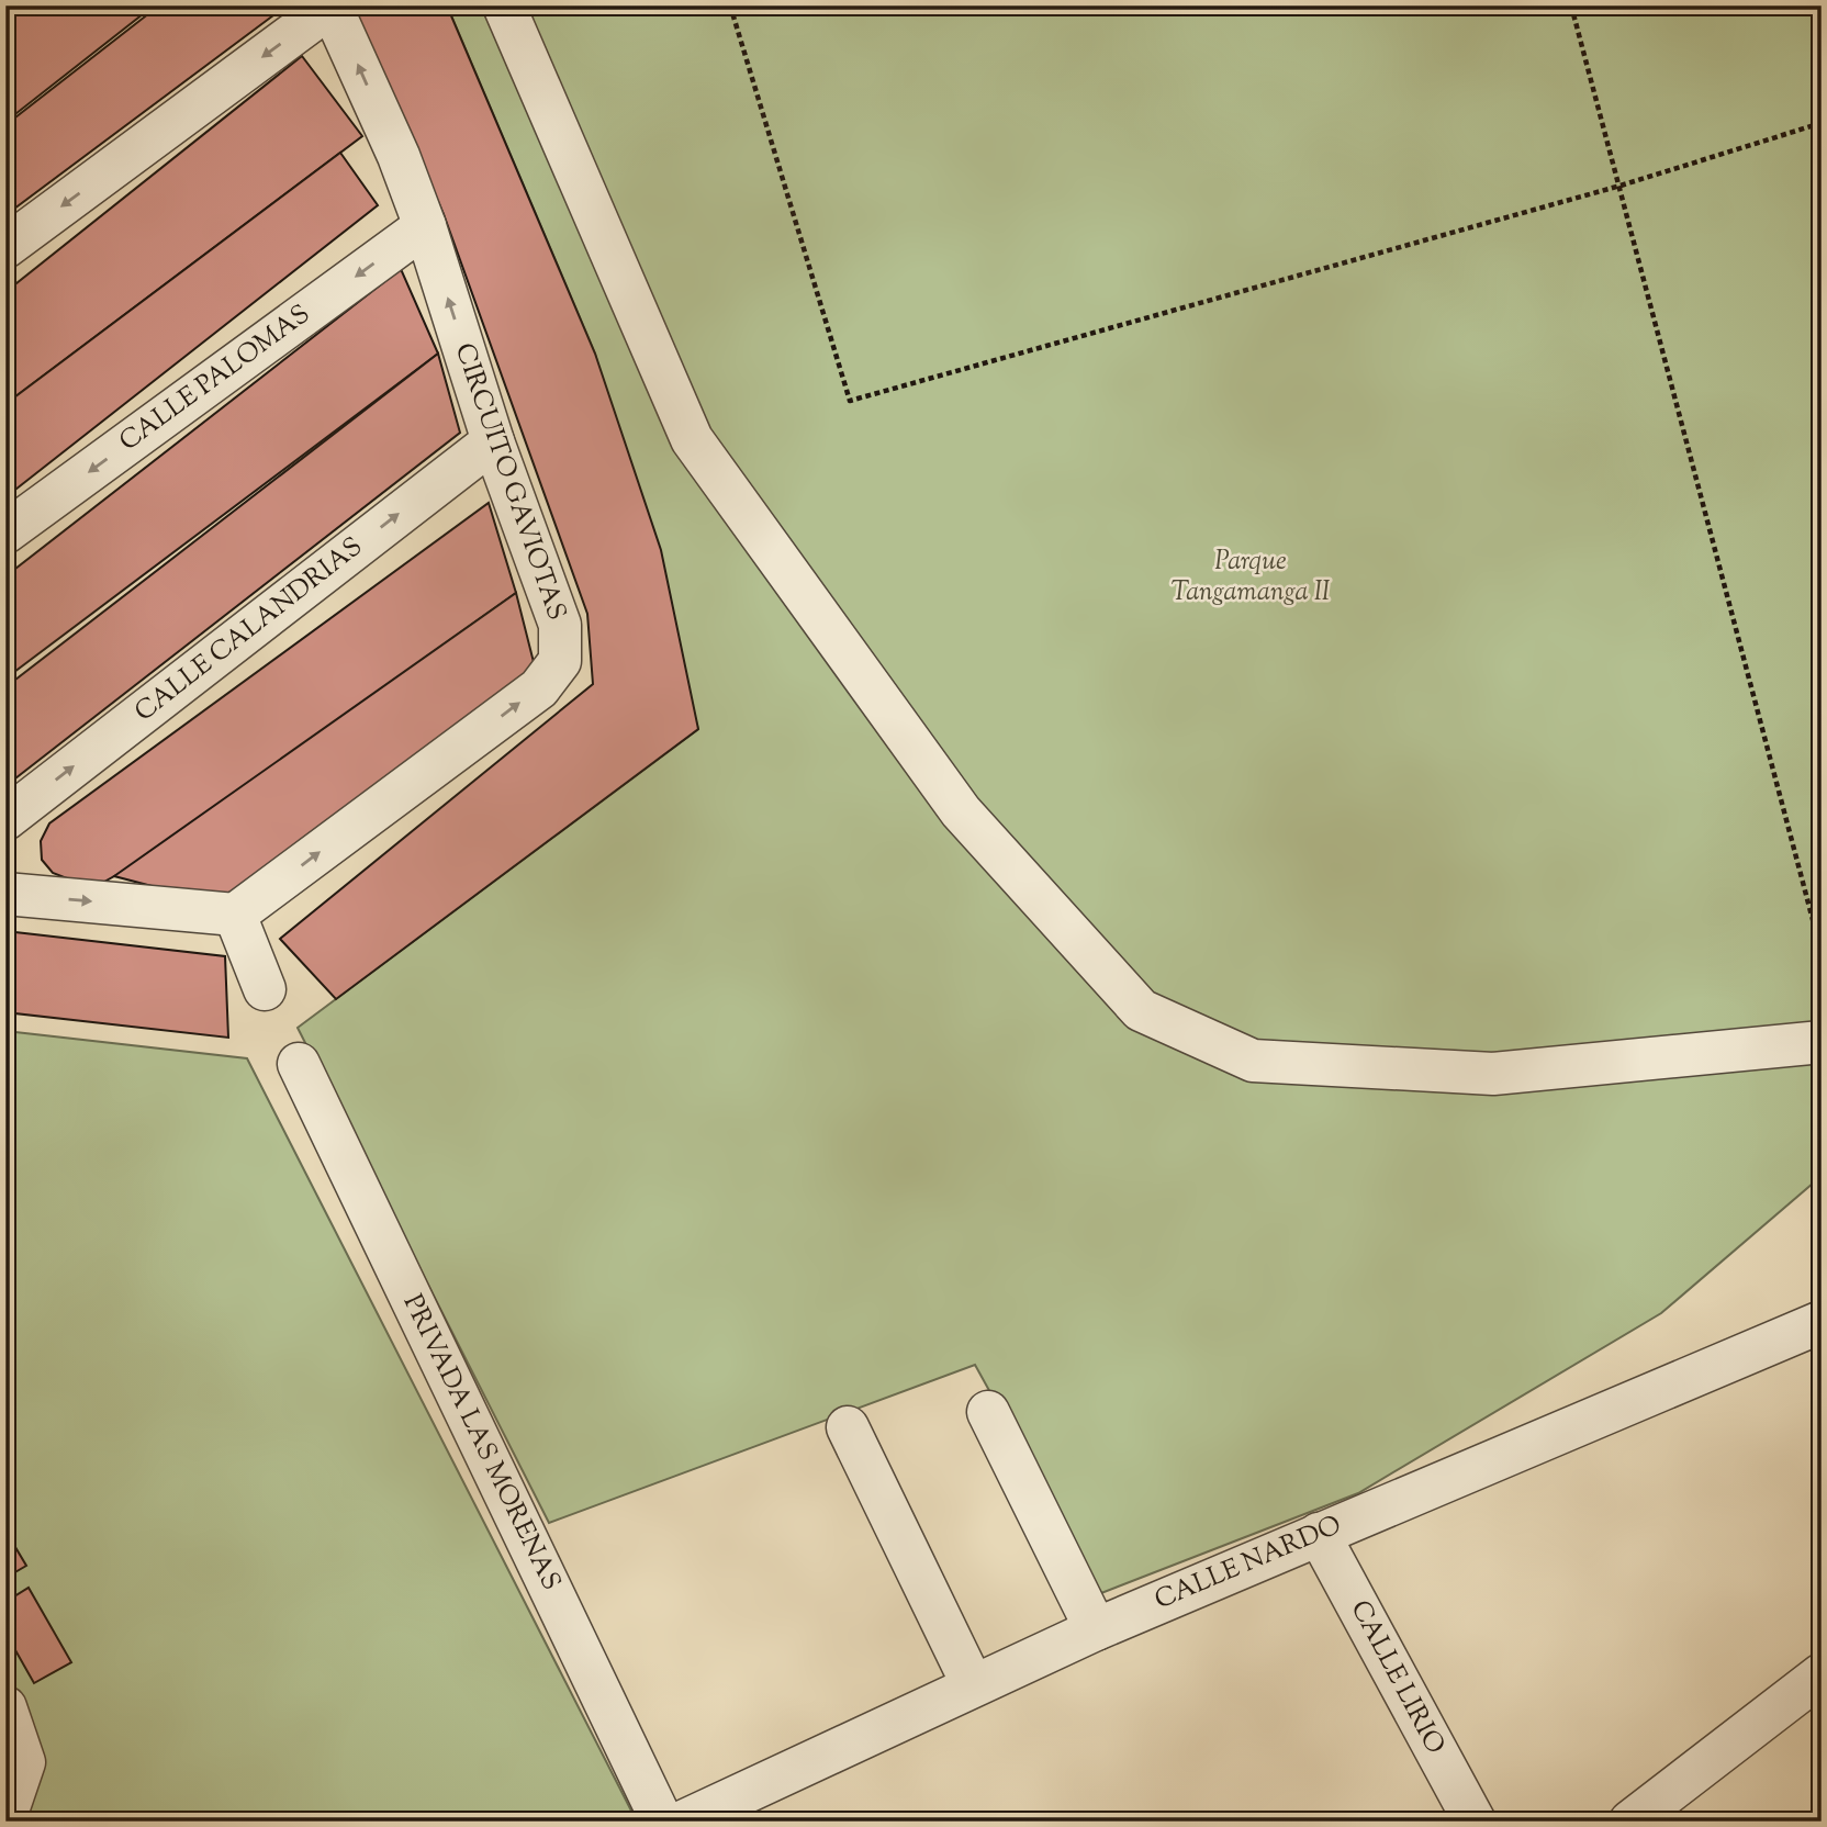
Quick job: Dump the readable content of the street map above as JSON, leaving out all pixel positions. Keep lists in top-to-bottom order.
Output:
{
  "streets": {
    "street": [
      "CALLE PALOMAS",
      "CIRCUITO GAVIOTAS",
      "CALLE CALANDRIAS",
      "PRIVADA LAS MORENAS",
      "CALLE NARDO",
      "CALLE LIRIO"
    ]
  },
  "crossings": [
    ["CALLE PALOMAS", "CIRCUITO GAVIOTAS"],
    ["CIRCUITO GAVIOTAS", "CALLE CALANDRIAS"],
    ["CALLE NARDO", "CALLE LIRIO"]
  ],
  "one_way": ["CALLE PALOMAS", "CALLE CALANDRIAS"],
  "parks": ["Parque Tangamanga II"]
}
